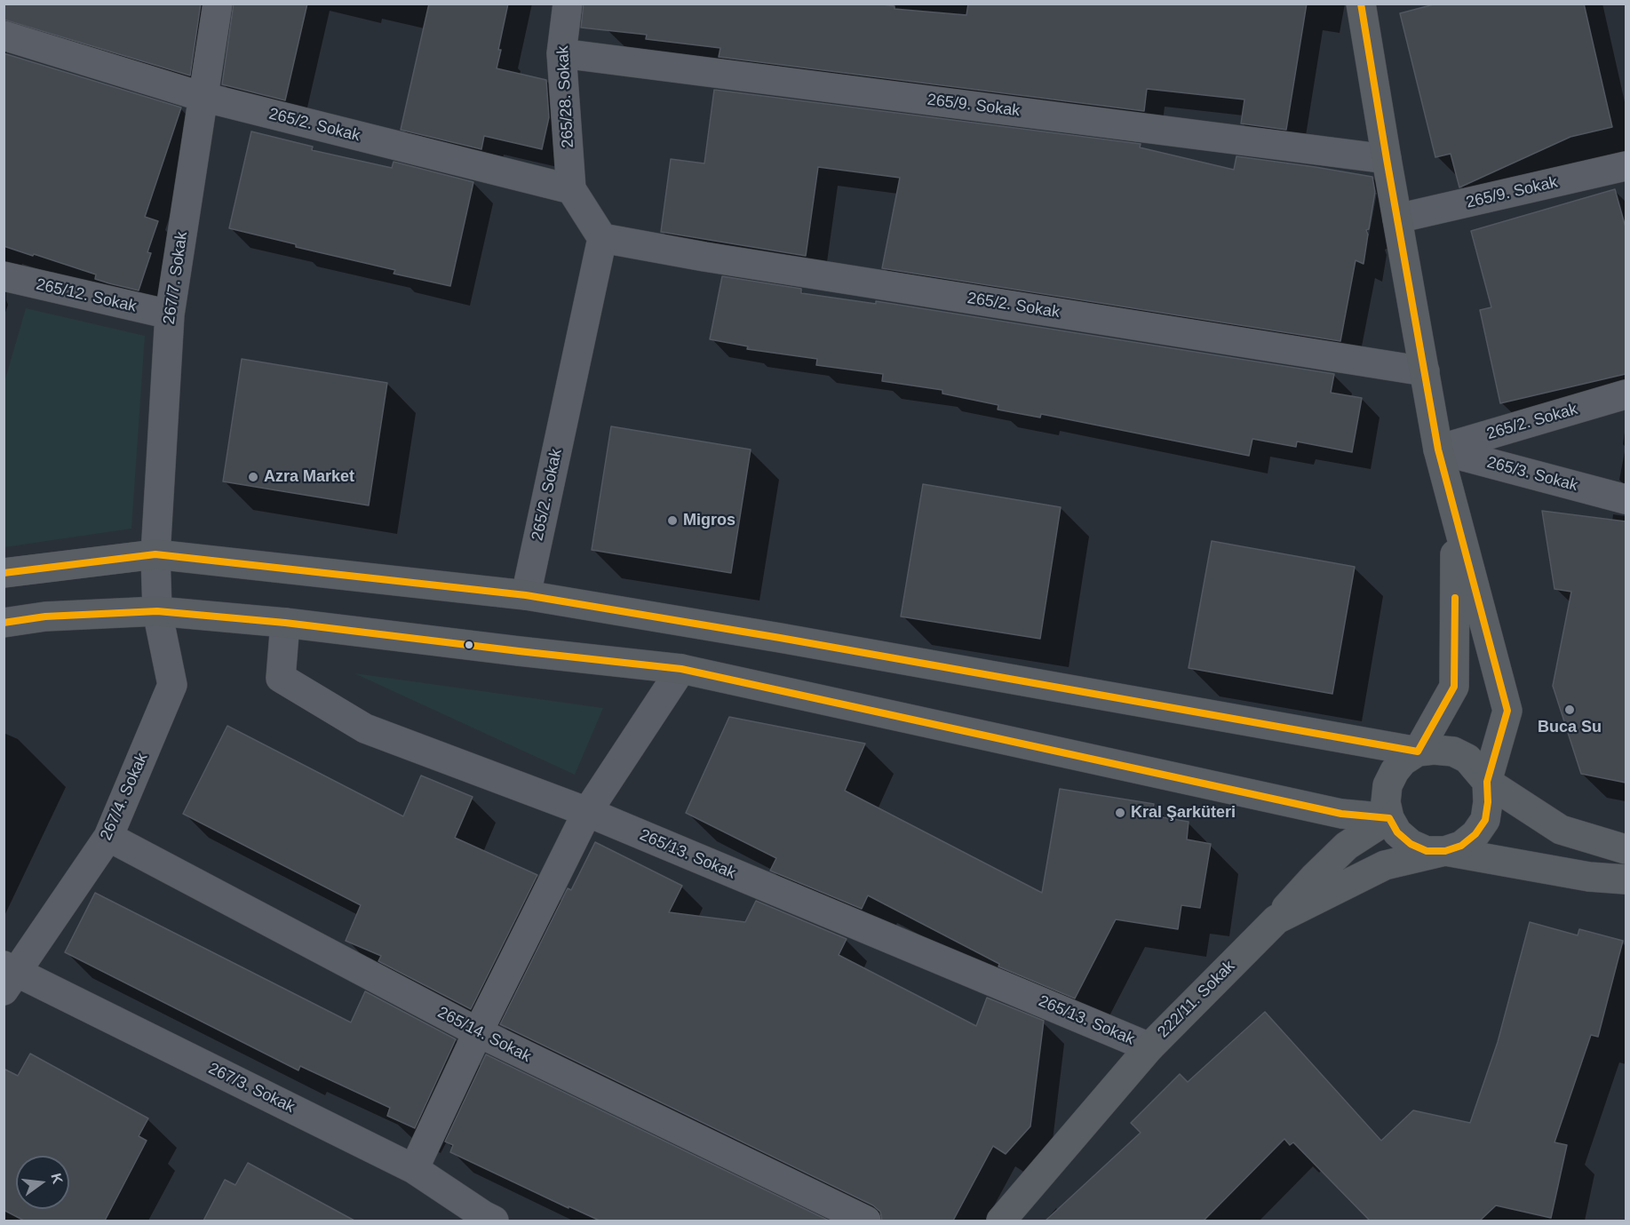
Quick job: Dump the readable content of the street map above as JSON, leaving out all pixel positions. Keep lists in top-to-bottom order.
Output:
{
  "streets": {
    "main road": ["222/11. Sokak"],
    "street": [
      "265/28. Sokak",
      "265/9. Sokak",
      "265/2. Sokak",
      "267/7. Sokak",
      "265/12. Sokak",
      "265/3. Sokak",
      "267/4. Sokak",
      "265/13. Sokak",
      "265/14. Sokak",
      "267/3. Sokak"
    ]
  },
  "crossings": [
    ["265/28. Sokak", "265/9. Sokak"],
    ["265/28. Sokak", "265/2. Sokak"],
    ["265/2. Sokak", "267/7. Sokak"],
    ["265/2. Sokak", "265/3. Sokak"],
    ["267/7. Sokak", "265/12. Sokak"],
    ["267/7. Sokak", "267/4. Sokak"],
    ["267/4. Sokak", "265/14. Sokak"],
    ["267/4. Sokak", "267/3. Sokak"],
    ["265/13. Sokak", "222/11. Sokak"]
  ],
  "places": [
    "Azra Market",
    "Migros",
    "Buca Su",
    "Kral Şarküteri"
  ],
  "north": "right"
}
